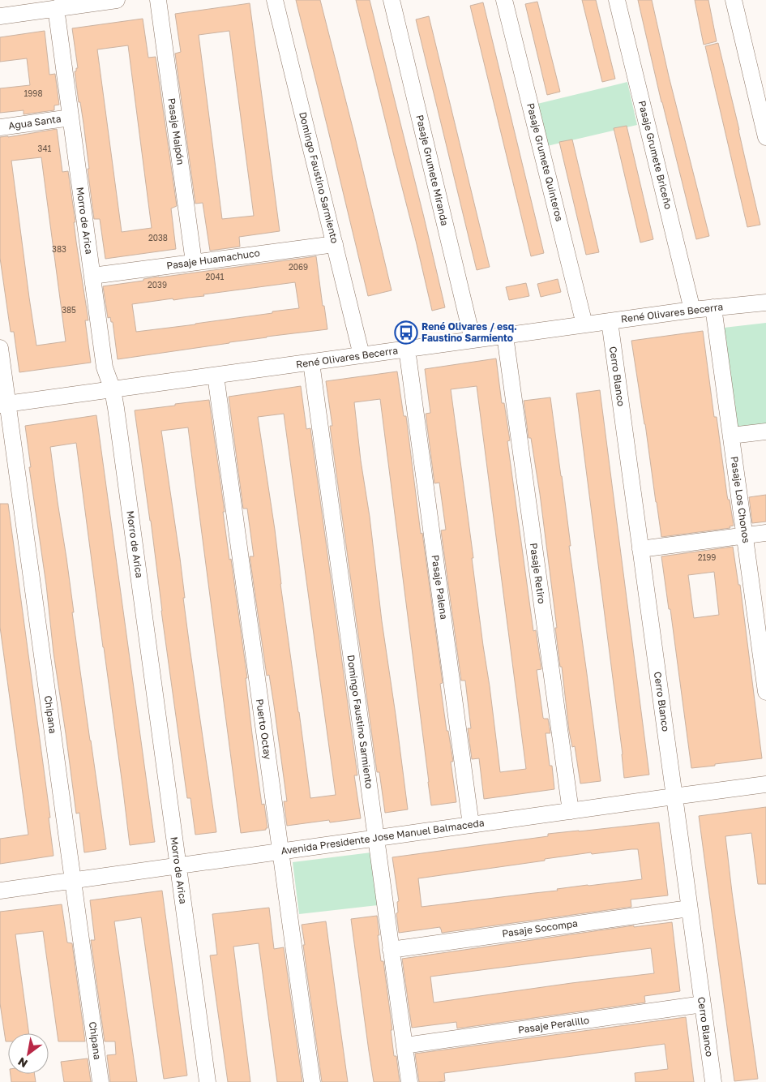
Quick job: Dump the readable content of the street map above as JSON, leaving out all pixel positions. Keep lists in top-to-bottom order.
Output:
{
  "streets": {
    "street": [
      "Agua Santa",
      "Pasaje Maipón",
      "Pasaje Grumete Briceño",
      "Pasaje Grumete Quinteros",
      "Pasaje Grumete Miranda",
      "Domingo Faustino Sarmiento",
      "Morro de Arica",
      "Pasaje Huamachuco",
      "René Olivares Becerra",
      "Cerro Blanco",
      "Pasaje Los Chonos",
      "Pasaje Retiro",
      "Pasaje Palena",
      "Chipana",
      "Puerto Octay",
      "Avenida Presidente Jose Manuel Balmaceda",
      "Pasaje Socompa",
      "Pasaje Peralillo"
    ]
  },
  "crossings": [
    ["Agua Santa", "Morro de Arica"],
    ["Pasaje Maipón", "Pasaje Huamachuco"],
    ["Pasaje Grumete Briceño", "René Olivares Becerra"],
    ["Pasaje Grumete Quinteros", "René Olivares Becerra"],
    ["Pasaje Grumete Miranda", "René Olivares Becerra"],
    ["Domingo Faustino Sarmiento", "Pasaje Huamachuco"],
    ["Domingo Faustino Sarmiento", "René Olivares Becerra"],
    ["Domingo Faustino Sarmiento", "Avenida Presidente Jose Manuel Balmaceda"],
    ["Domingo Faustino Sarmiento", "Pasaje Socompa"],
    ["Domingo Faustino Sarmiento", "Pasaje Peralillo"],
    ["Morro de Arica", "Pasaje Huamachuco"],
    ["Morro de Arica", "René Olivares Becerra"],
    ["Morro de Arica", "Avenida Presidente Jose Manuel Balmaceda"],
    ["René Olivares Becerra", "Cerro Blanco"],
    ["René Olivares Becerra", "Pasaje Los Chonos"],
    ["René Olivares Becerra", "Pasaje Retiro"],
    ["René Olivares Becerra", "Pasaje Palena"],
    ["René Olivares Becerra", "Chipana"],
    ["René Olivares Becerra", "Puerto Octay"],
    ["Cerro Blanco", "Avenida Presidente Jose Manuel Balmaceda"],
    ["Cerro Blanco", "Pasaje Socompa"],
    ["Cerro Blanco", "Pasaje Peralillo"],
    ["Pasaje Retiro", "Avenida Presidente Jose Manuel Balmaceda"],
    ["Pasaje Palena", "Avenida Presidente Jose Manuel Balmaceda"],
    ["Chipana", "Avenida Presidente Jose Manuel Balmaceda"],
    ["Puerto Octay", "Avenida Presidente Jose Manuel Balmaceda"]
  ],
  "places": {
    "bus stop": ["René Olivares / esq. Faustino Sarmiento"]
  },
  "house_numbers": [
    "1998",
    "341",
    "2038",
    "383",
    "2069",
    "2041",
    "2039",
    "385",
    "2199"
  ],
  "north": "bottom left"
}
